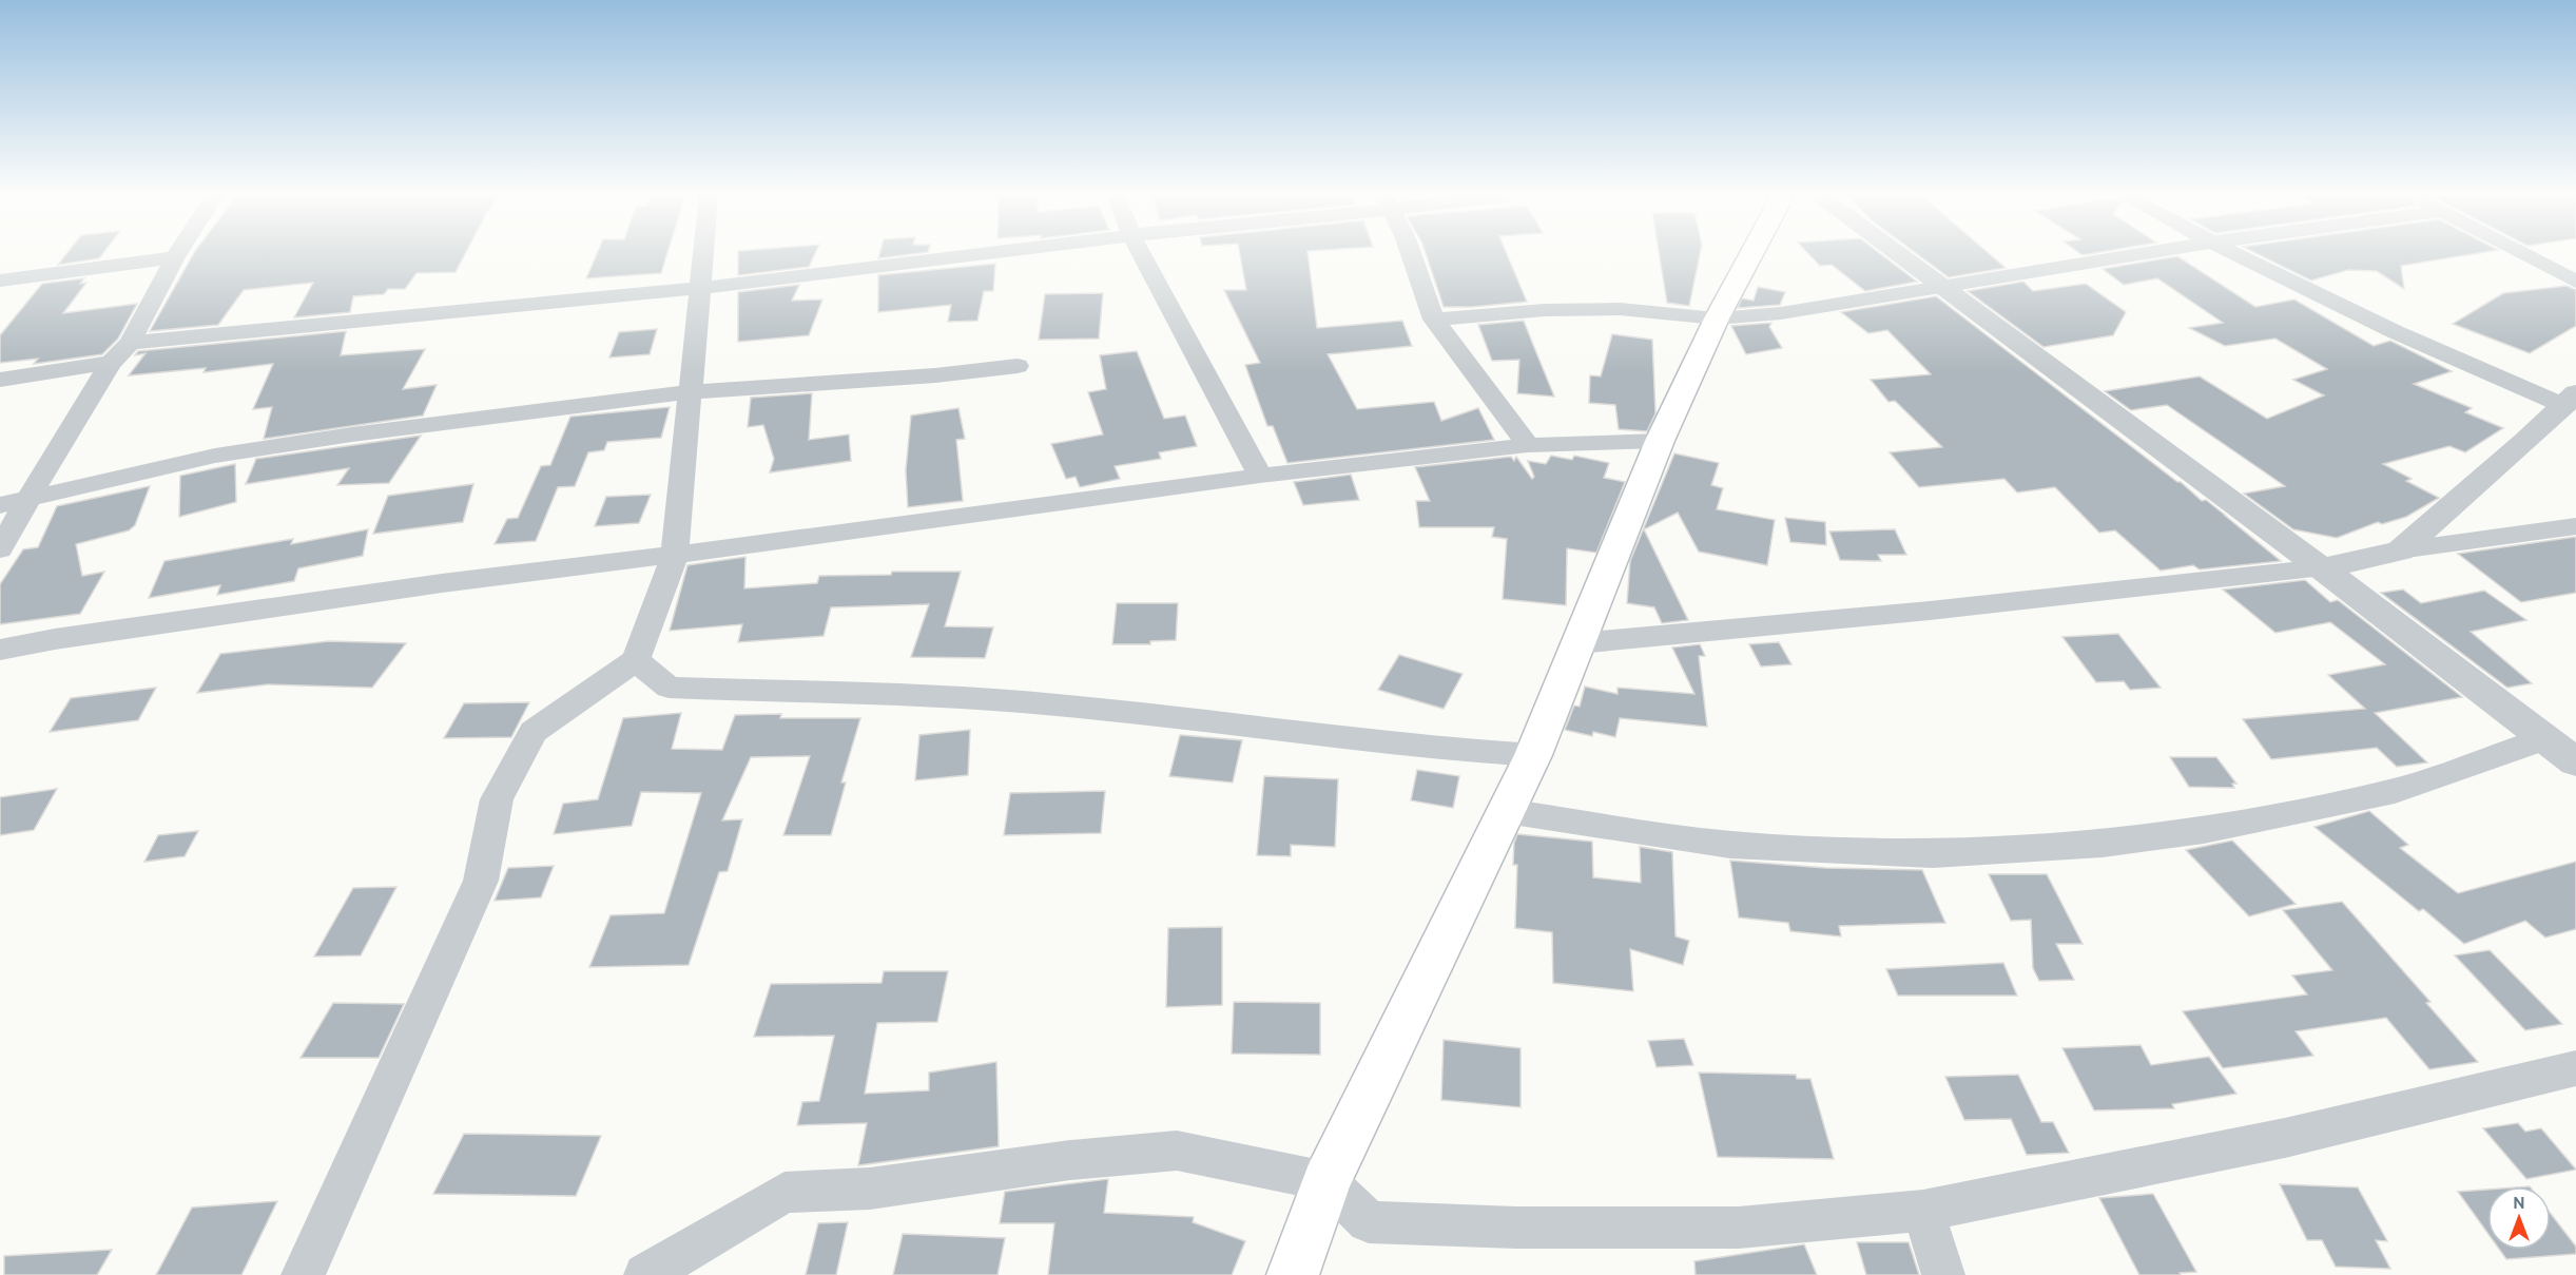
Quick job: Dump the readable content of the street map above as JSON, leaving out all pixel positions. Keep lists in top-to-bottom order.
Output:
{
  "north": "top"
}
